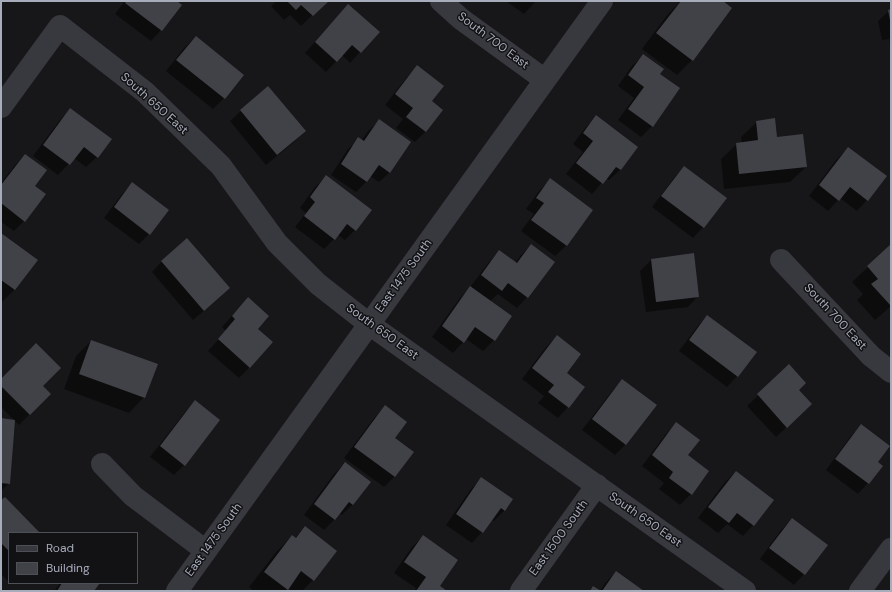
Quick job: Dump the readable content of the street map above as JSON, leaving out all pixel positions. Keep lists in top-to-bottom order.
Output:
{
  "streets": {
    "street": [
      "South 700 East",
      "South 650 East",
      "East 1475 South",
      "East 1500 South"
    ]
  },
  "crossings": [
    ["South 700 East", "East 1475 South"],
    ["South 650 East", "East 1475 South"],
    ["South 650 East", "East 1500 South"]
  ],
  "legend": ["Road", "Building"]
}
